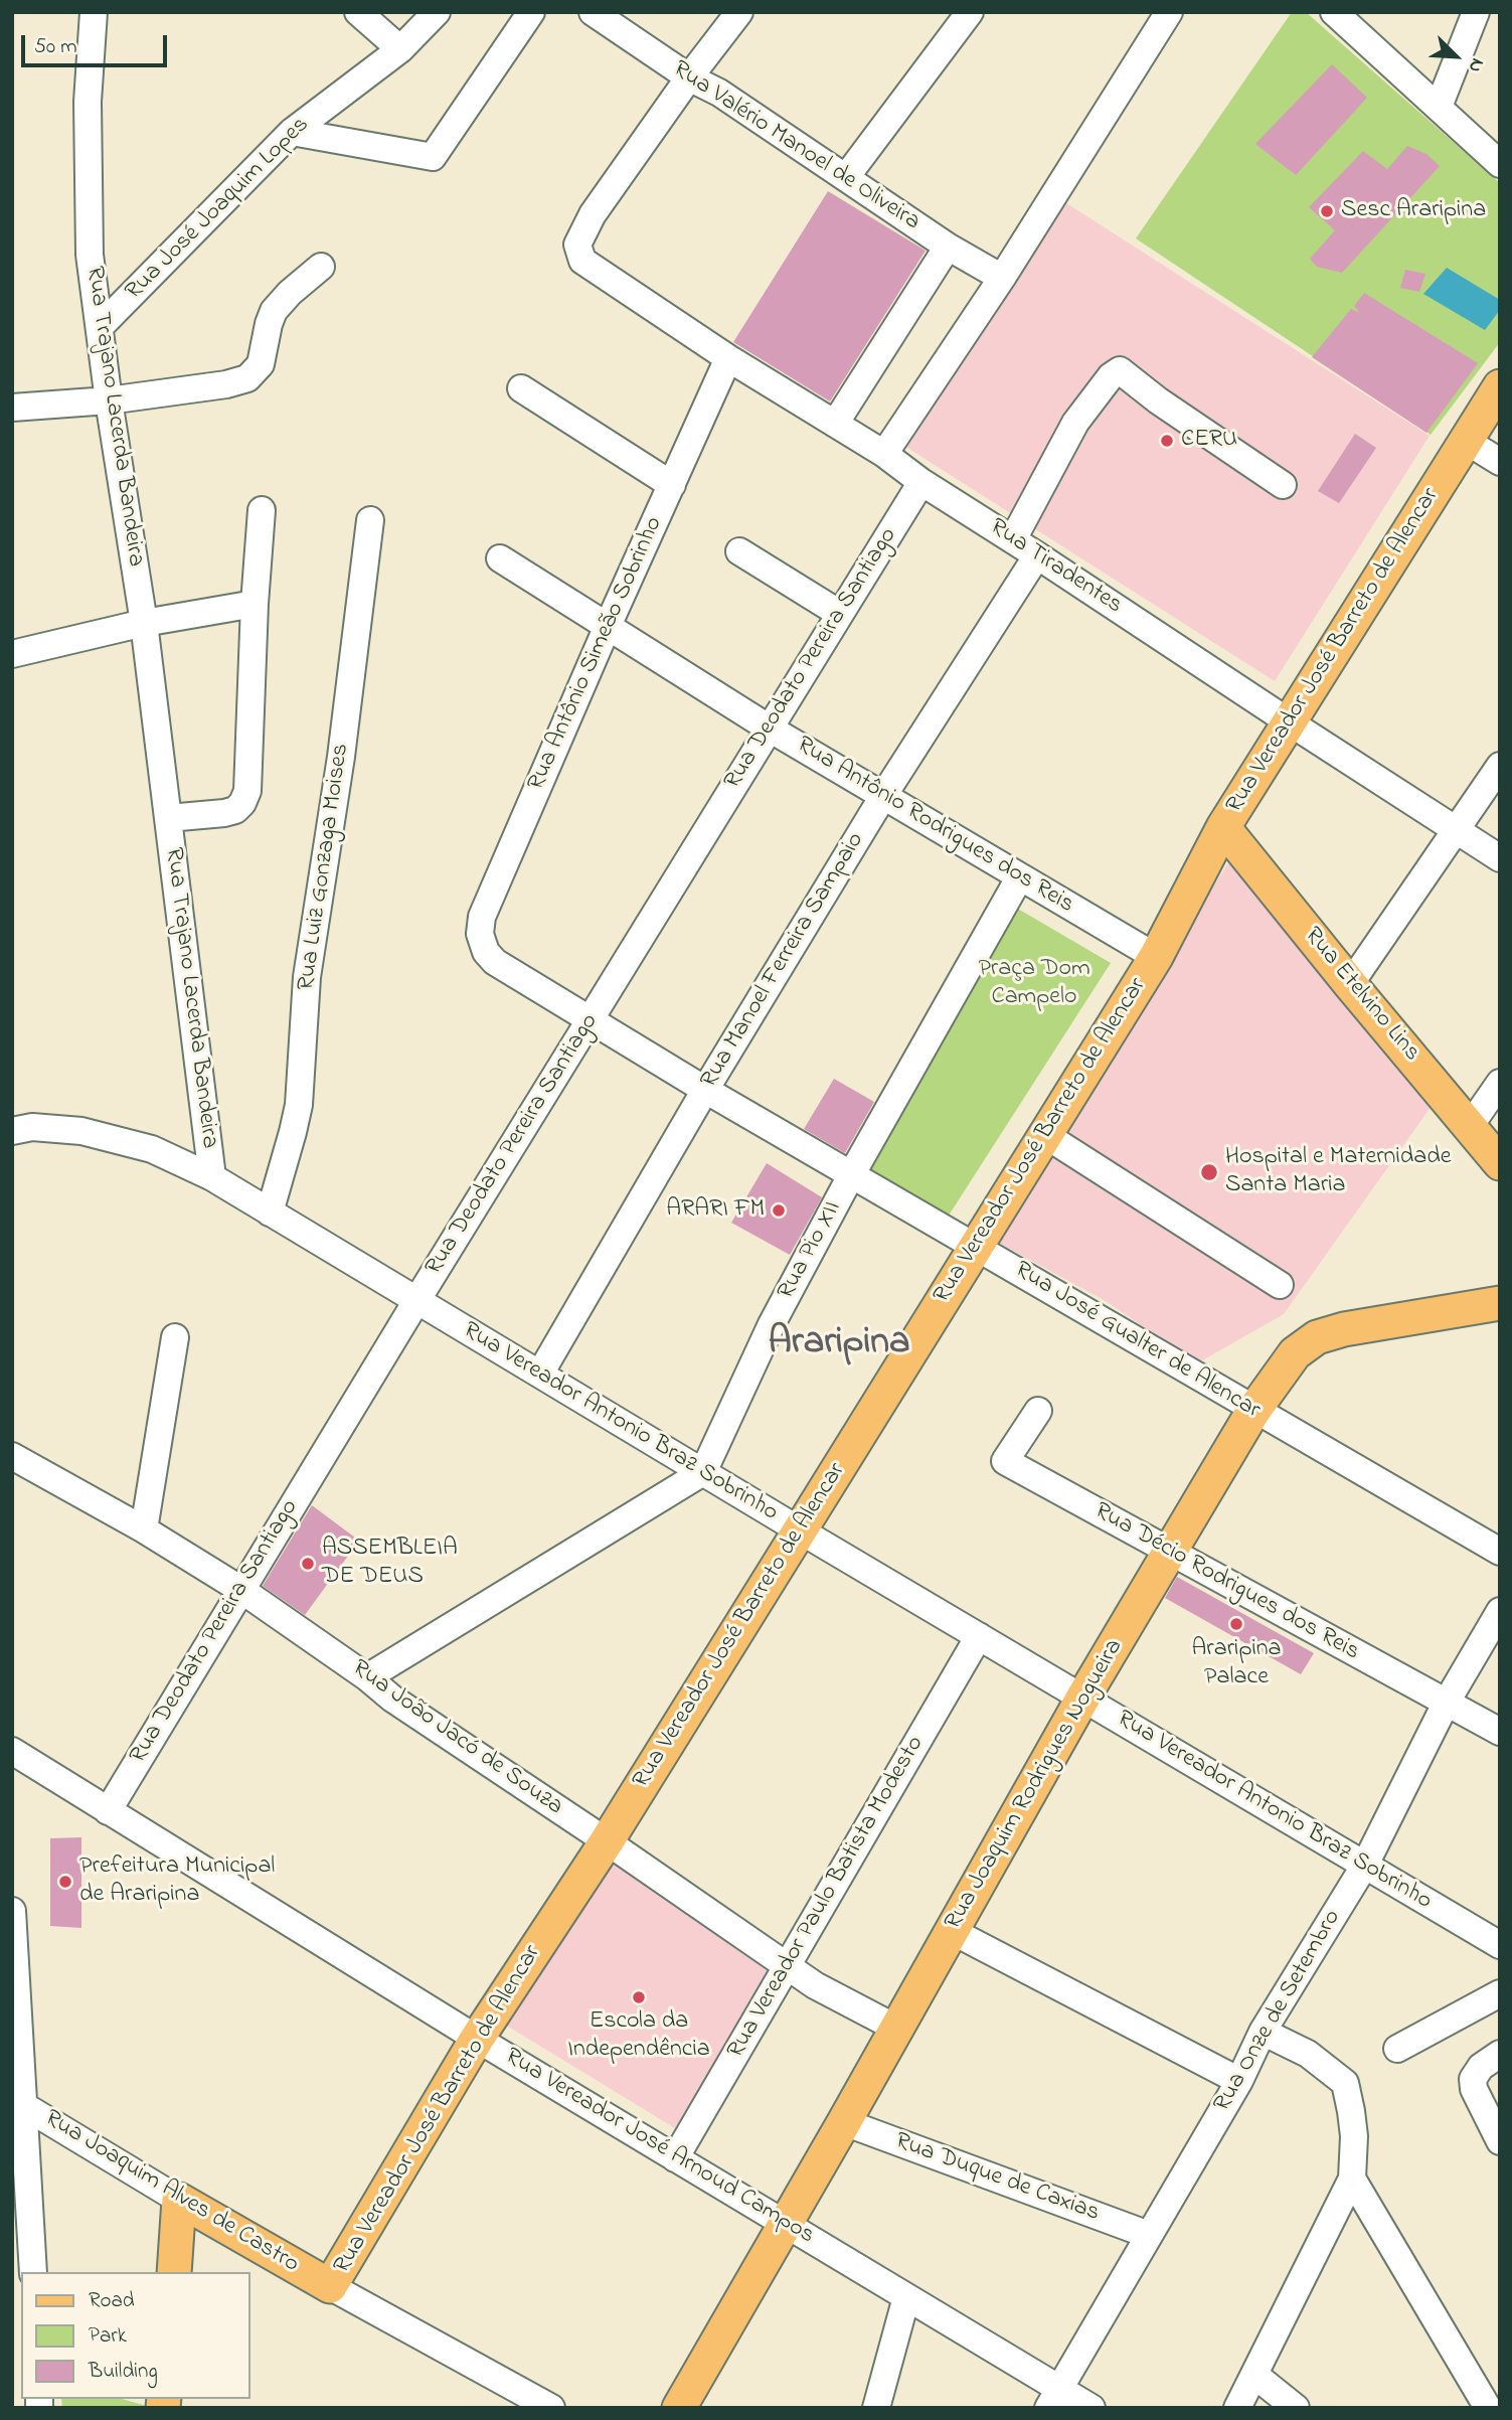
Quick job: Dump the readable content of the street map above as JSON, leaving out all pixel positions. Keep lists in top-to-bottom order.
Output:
{
  "streets": {
    "main road": [
      "Rua Vereador José Barreto de Alencar",
      "Rua Etelvino Lins",
      "Rua Joaquim Rodrigues Nogueira",
      "Rua Joaquim Alves de Castro"
    ],
    "street": [
      "Rua Valério Manoel de Oliveira",
      "Rua José Joaquim Lopes",
      "Rua Trajano Lacerda Bandeira",
      "Rua Tiradentes",
      "Rua Antônio Simeão Sobrinho",
      "Rua Deodato Pereira Santiago",
      "Rua Antônio Rodrigues dos Reis",
      "Rua Luiz Gonzaga Moises",
      "Rua Manoel Ferreira Sampaio",
      "Rua Pio XII",
      "Rua José Gualter de Alencar",
      "Rua Vereador Antonio Braz Sobrinho",
      "Rua Décio Rodrigues dos Reis",
      "Rua João Jacó de Souza",
      "Rua Vereador Paulo Batista Modesto",
      "Rua Onze de Setembro",
      "Rua Vereador José Arnoud Campos",
      "Rua Duque de Caxias"
    ]
  },
  "crossings": [
    ["Rua Valério Manoel de Oliveira", "Rua Tiradentes"],
    ["Rua José Joaquim Lopes", "Rua Trajano Lacerda Bandeira"],
    ["Rua Trajano Lacerda Bandeira", "Rua Vereador Antonio Braz Sobrinho"],
    ["Rua Tiradentes", "Rua Vereador José Barreto de Alencar"],
    ["Rua Tiradentes", "Rua Antônio Simeão Sobrinho"],
    ["Rua Tiradentes", "Rua Deodato Pereira Santiago"],
    ["Rua Tiradentes", "Rua Manoel Ferreira Sampaio"],
    ["Rua Vereador José Barreto de Alencar", "Rua Antônio Rodrigues dos Reis"],
    ["Rua Vereador José Barreto de Alencar", "Rua Etelvino Lins"],
    ["Rua Vereador José Barreto de Alencar", "Rua José Gualter de Alencar"],
    ["Rua Vereador José Barreto de Alencar", "Rua Vereador Antonio Braz Sobrinho"],
    ["Rua Vereador José Barreto de Alencar", "Rua João Jacó de Souza"],
    ["Rua Vereador José Barreto de Alencar", "Rua Vereador José Arnoud Campos"],
    ["Rua Vereador José Barreto de Alencar", "Rua Joaquim Alves de Castro"],
    ["Rua Antônio Simeão Sobrinho", "Rua Antônio Rodrigues dos Reis"],
    ["Rua Antônio Simeão Sobrinho", "Rua José Gualter de Alencar"],
    ["Rua Deodato Pereira Santiago", "Rua Antônio Rodrigues dos Reis"],
    ["Rua Deodato Pereira Santiago", "Rua José Gualter de Alencar"],
    ["Rua Deodato Pereira Santiago", "Rua Vereador Antonio Braz Sobrinho"],
    ["Rua Deodato Pereira Santiago", "Rua João Jacó de Souza"],
    ["Rua Deodato Pereira Santiago", "Rua Vereador José Arnoud Campos"],
    ["Rua Antônio Rodrigues dos Reis", "Rua Manoel Ferreira Sampaio"],
    ["Rua Antônio Rodrigues dos Reis", "Rua Pio XII"],
    ["Rua Luiz Gonzaga Moises", "Rua Vereador Antonio Braz Sobrinho"],
    ["Rua Manoel Ferreira Sampaio", "Rua José Gualter de Alencar"],
    ["Rua Manoel Ferreira Sampaio", "Rua Vereador Antonio Braz Sobrinho"],
    ["Rua Pio XII", "Rua José Gualter de Alencar"],
    ["Rua Pio XII", "Rua Vereador Antonio Braz Sobrinho"],
    ["Rua José Gualter de Alencar", "Rua Joaquim Rodrigues Nogueira"],
    ["Rua Vereador Antonio Braz Sobrinho", "Rua Joaquim Rodrigues Nogueira"],
    ["Rua Vereador Antonio Braz Sobrinho", "Rua Vereador Paulo Batista Modesto"],
    ["Rua Vereador Antonio Braz Sobrinho", "Rua Onze de Setembro"],
    ["Rua Décio Rodrigues dos Reis", "Rua Joaquim Rodrigues Nogueira"],
    ["Rua Décio Rodrigues dos Reis", "Rua Onze de Setembro"],
    ["Rua João Jacó de Souza", "Rua Joaquim Rodrigues Nogueira"],
    ["Rua João Jacó de Souza", "Rua Vereador Paulo Batista Modesto"],
    ["Rua Joaquim Rodrigues Nogueira", "Rua Vereador José Arnoud Campos"],
    ["Rua Joaquim Rodrigues Nogueira", "Rua Duque de Caxias"],
    ["Rua Vereador Paulo Batista Modesto", "Rua Vereador José Arnoud Campos"],
    ["Rua Onze de Setembro", "Rua Vereador José Arnoud Campos"],
    ["Rua Onze de Setembro", "Rua Duque de Caxias"]
  ],
  "districts": ["Araripina"],
  "parks": ["Praça Dom Campelo"],
  "places": [
    "Sesc Araripina",
    "CERU",
    "Hospital e Maternidade Santa Maria",
    "ARARI FM",
    "ASSEMBLEIA DE DEUS",
    "Araripina Palace",
    "Prefeitura Municipal de Araripina",
    "Escola da Independência"
  ],
  "legend": ["Road", "Park", "Building"],
  "scale_bar": "50 m",
  "north": "bottom right"
}
